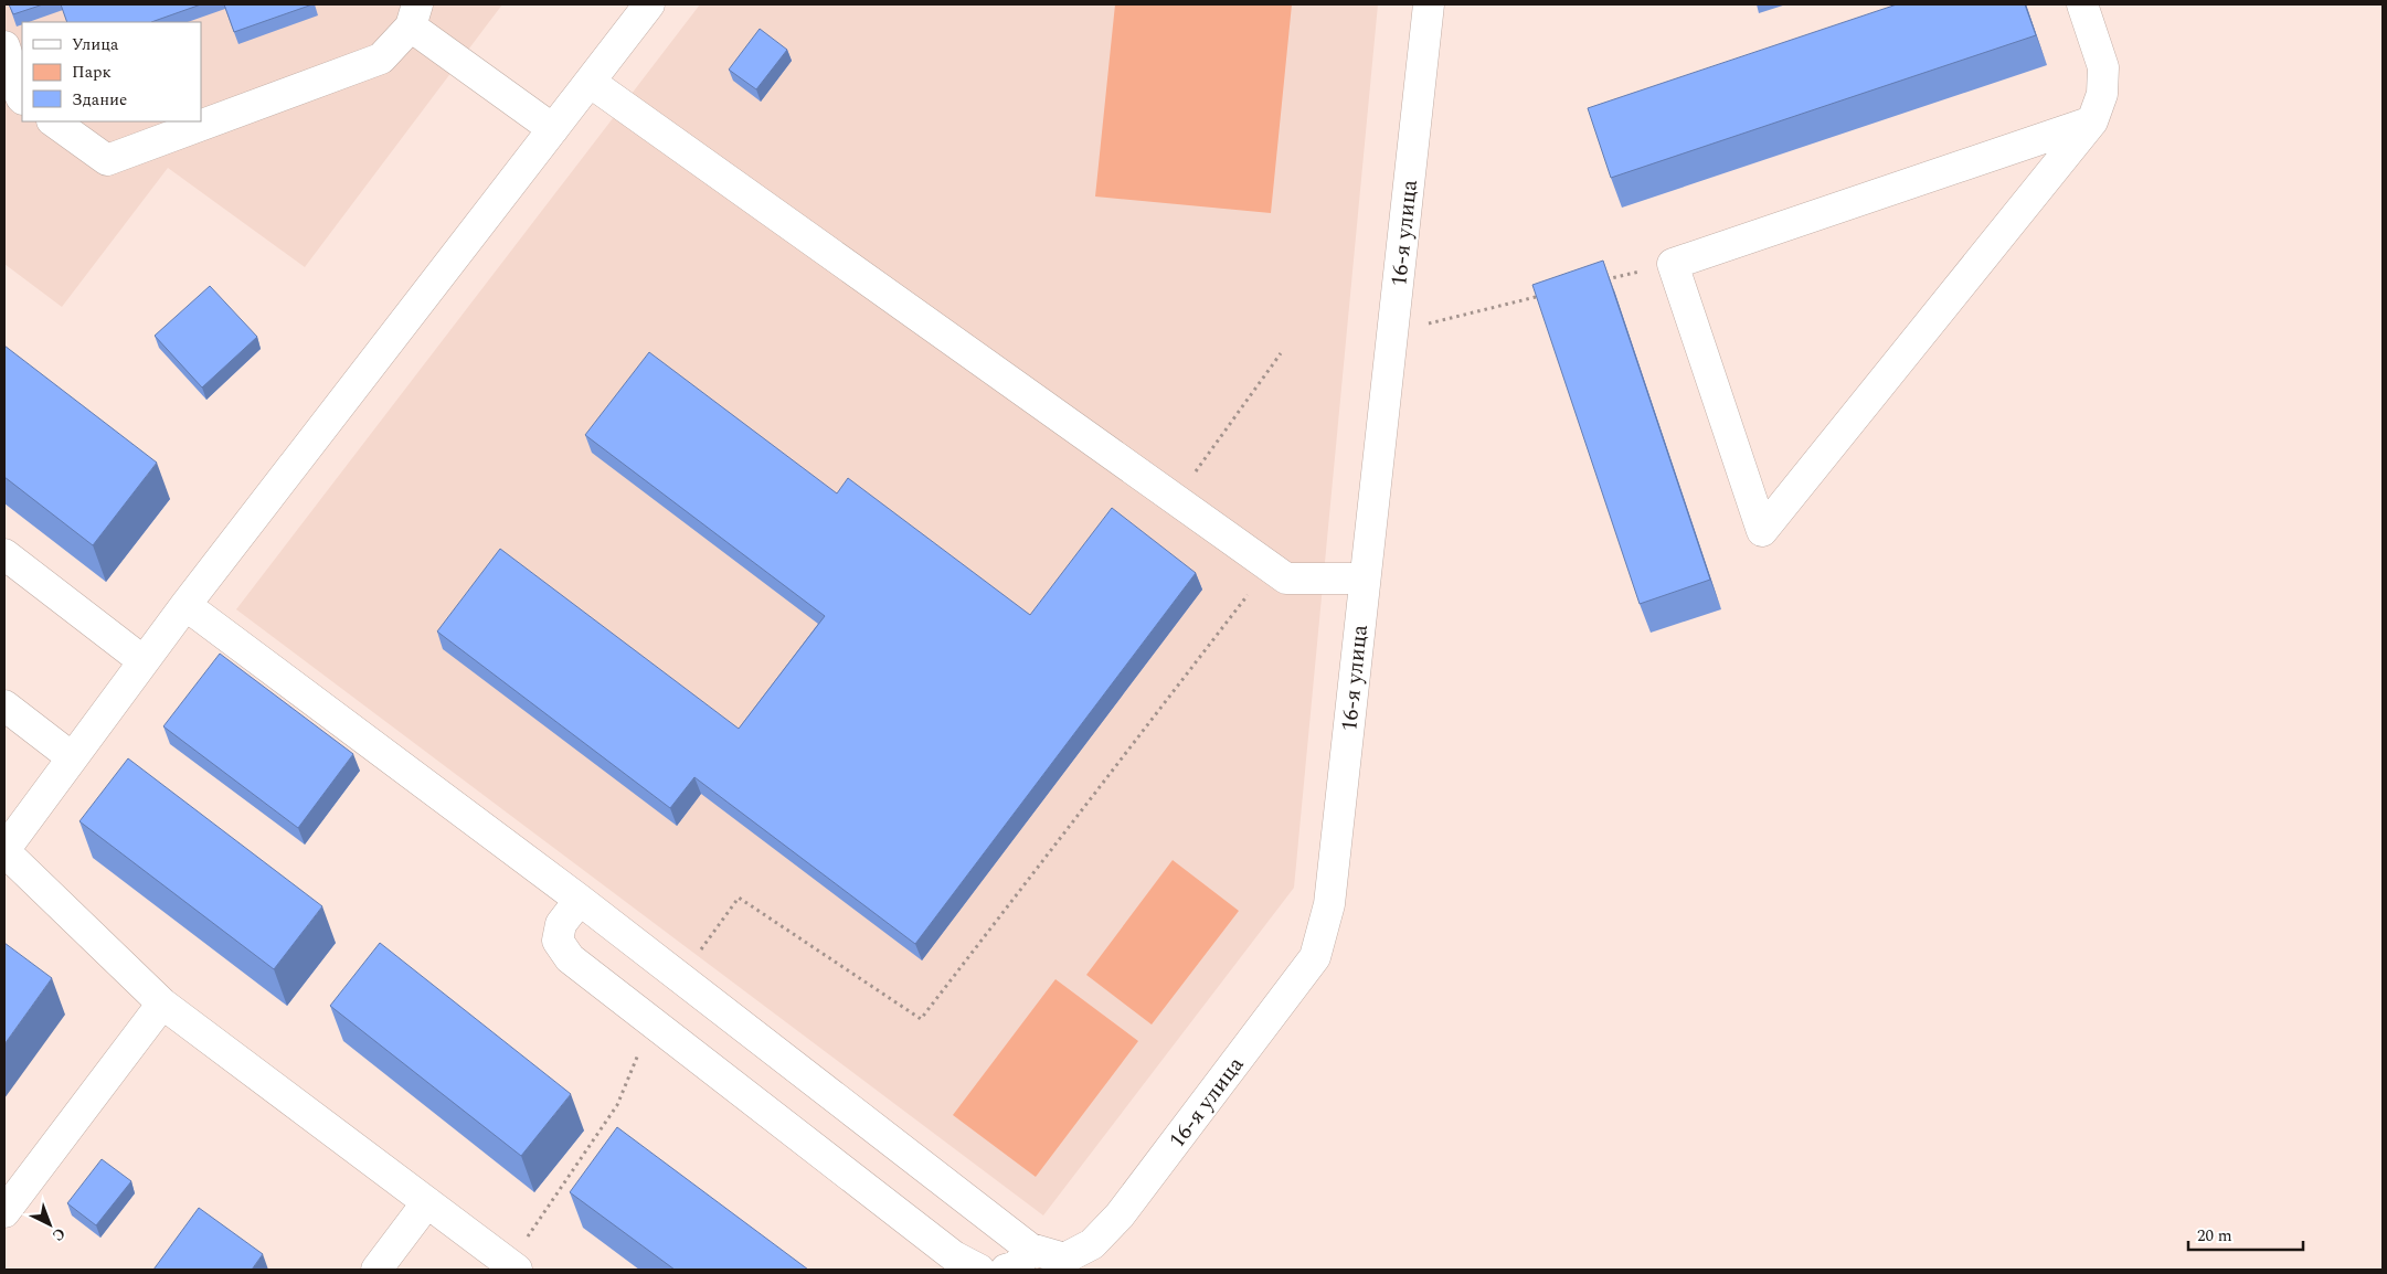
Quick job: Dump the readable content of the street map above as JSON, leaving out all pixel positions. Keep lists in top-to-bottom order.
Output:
{
  "streets": {
    "street": ["16-я улица"]
  },
  "legend": ["Улица", "Парк", "Здание"],
  "scale_bar": "20 m",
  "north": "bottom right"
}
